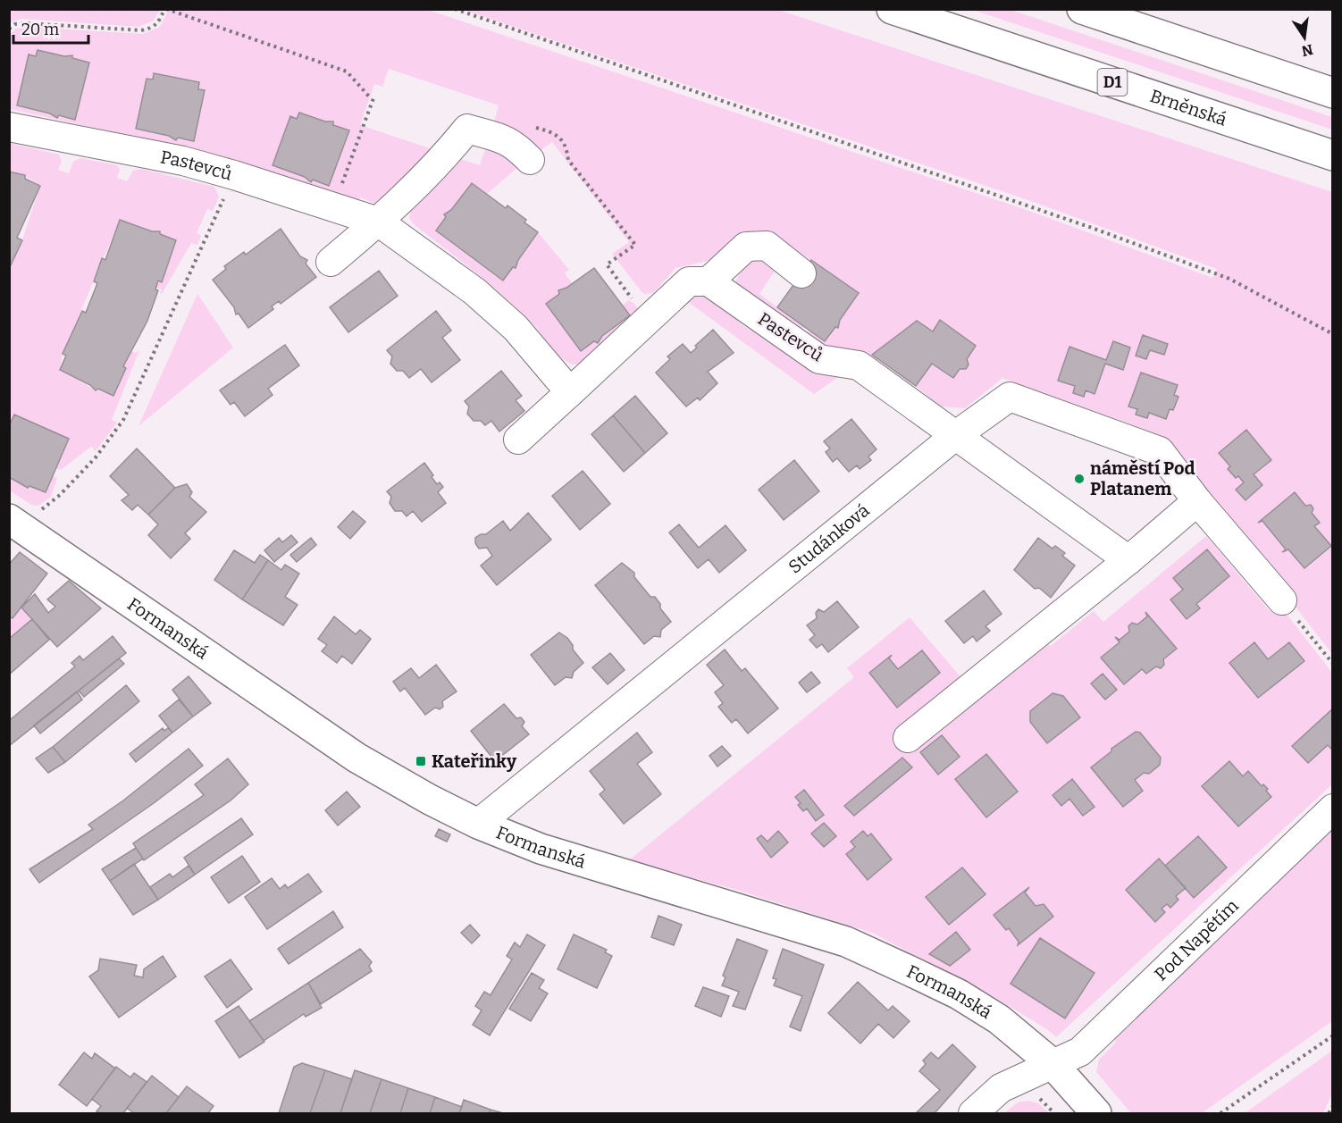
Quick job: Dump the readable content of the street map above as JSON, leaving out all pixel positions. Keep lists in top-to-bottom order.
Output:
{
  "streets": {
    "main road": ["D1", "Brněnská", "Formanská"],
    "street": ["Pastevců", "Studánková", "Pod Napětím"]
  },
  "crossings": [
    ["Pastevců", "Studánková"],
    ["Studánková", "Formanská"],
    ["Formanská", "Pod Napětím"]
  ],
  "places": {
    "other": ["náměstí Pod Platanem"],
    "transit": ["Kateřinky"]
  },
  "scale_bar": "20 m",
  "north": "bottom"
}
